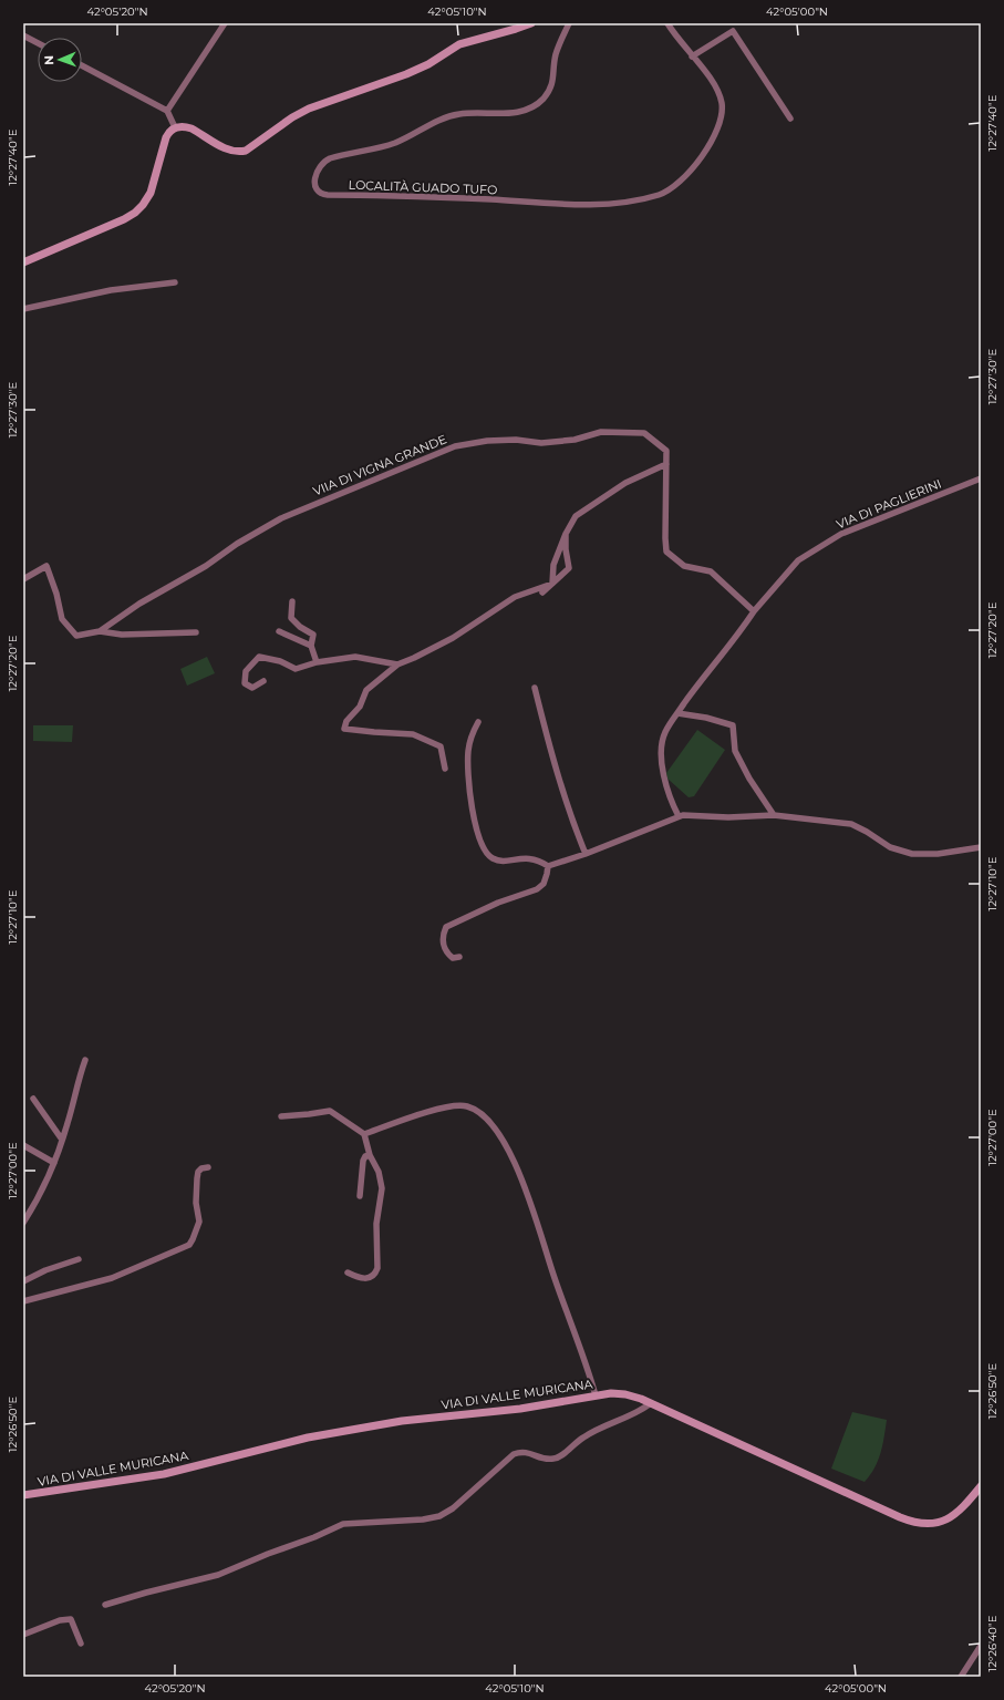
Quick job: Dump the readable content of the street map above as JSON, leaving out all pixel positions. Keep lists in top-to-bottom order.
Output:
{
  "streets": {
    "street": [
      "LOCALITÀ GUADO TUFO",
      "VIIA DI VIGNA GRANDE",
      "VIA DI PAGLIERINI",
      "VIA DI VALLE MURICANA"
    ]
  },
  "crossings": [
    ["VIIA DI VIGNA GRANDE", "VIA DI PAGLIERINI"]
  ],
  "north": "left",
  "coordinates": [
    "42°05'20\"N",
    "42°05'10\"N",
    "42°05'00\"N",
    "12°27'40\"E",
    "12°27'30\"E",
    "12°27'20\"E",
    "12°27'10\"E",
    "12°27'00\"E",
    "12°26'50\"E",
    "12°26'40\"E"
  ]
}
